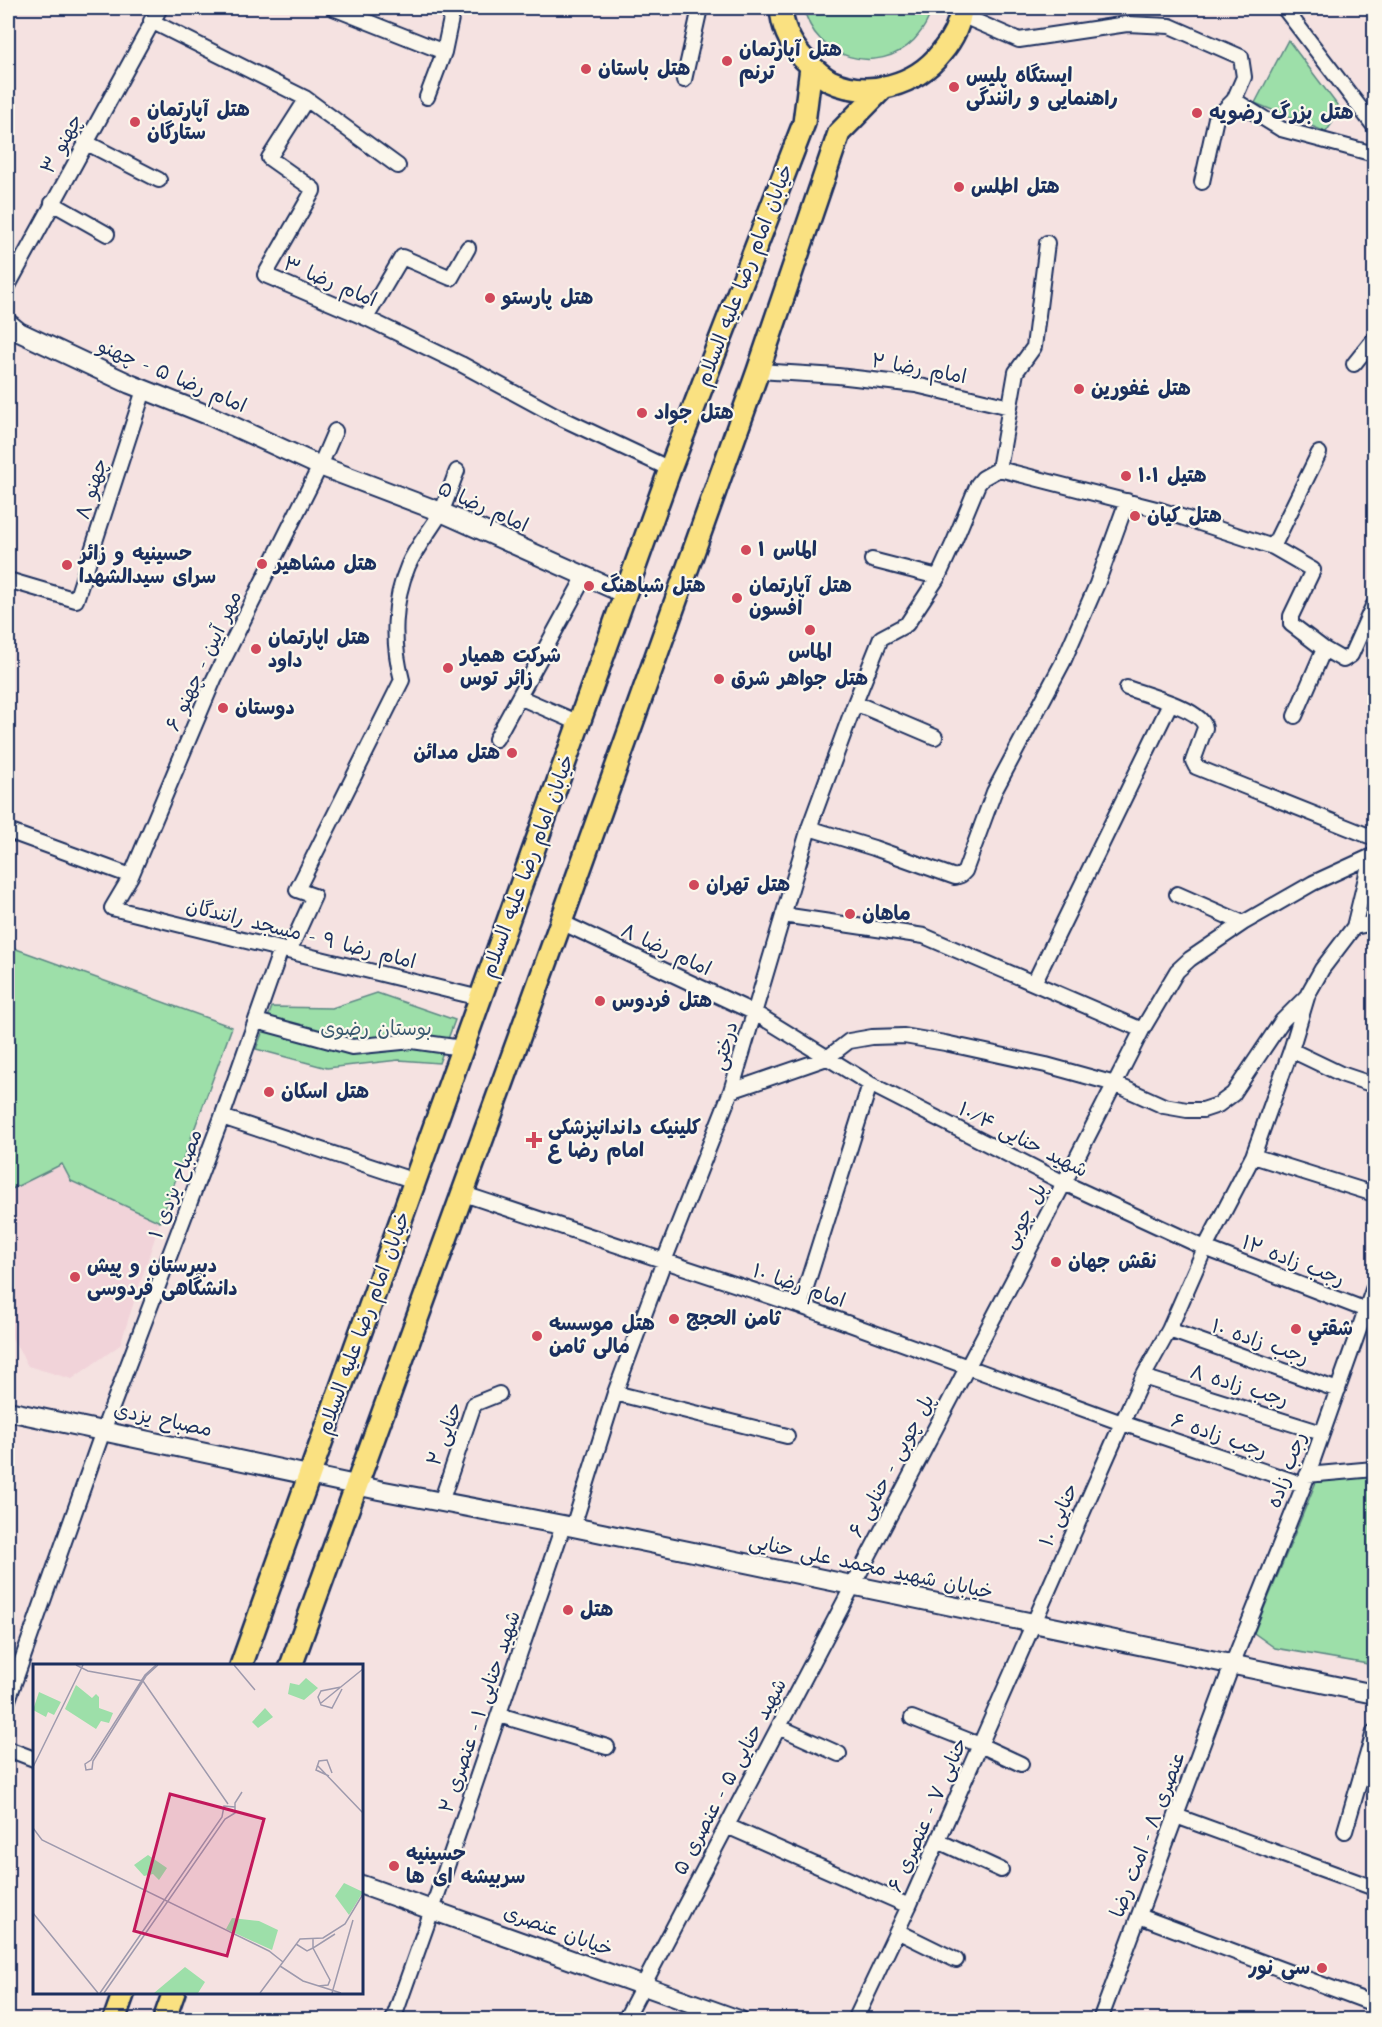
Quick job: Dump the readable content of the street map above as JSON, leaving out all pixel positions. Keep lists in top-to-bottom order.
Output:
{
  "streets": {
    "main road": [
      "خیابان امام رضا علیه السلام",
      "امام رضا ۵ - چهنو",
      "امام رضا ۵",
      "مصباح یزدی",
      "خیابان شهید محمد علی حنایی",
      "خیابان عنصری"
    ],
    "street": [
      "چهنو ۳",
      "امام رضا ۳",
      "امام رضا ۲",
      "چهنو ۸",
      "مهر آیین - چهنو ۶",
      "امام رضا ۹ - مسجد رانندگان",
      "امام رضا ۸",
      "درختی",
      "شهید حنایی ۱۰/۴",
      "مصباح یزدی ۱",
      "پل چوبی",
      "رجب زاده ۱۲",
      "امام رضا ۱۰",
      "رجب زاده ۱۰",
      "رجب زاده ۸",
      "حنایی ۲",
      "رجب زاده ۶",
      "پل چوبی - حنایی ۶",
      "رجب زاده",
      "حنایی ۱۰",
      "شهید حنایی ۱ - عنصری ۲",
      "شهید حنایی ۵ - عنصری ۵",
      "حنایی ۷ - عنصری ۶",
      "عنصری ۸ - امت رضا"
    ]
  },
  "crossings": [
    ["خیابان امام رضا علیه السلام", "امام رضا ۳"],
    ["خیابان امام رضا علیه السلام", "امام رضا ۲"],
    ["خیابان امام رضا علیه السلام", "امام رضا ۵"],
    ["خیابان امام رضا علیه السلام", "امام رضا ۹ - مسجد رانندگان"],
    ["خیابان امام رضا علیه السلام", "امام رضا ۸"],
    ["خیابان امام رضا علیه السلام", "امام رضا ۱۰"],
    ["خیابان امام رضا علیه السلام", "مصباح یزدی"],
    ["خیابان امام رضا علیه السلام", "خیابان شهید محمد علی حنایی"],
    ["امام رضا ۵ - چهنو", "چهنو ۸"],
    ["امام رضا ۵ - چهنو", "امام رضا ۵"],
    ["امام رضا ۵ - چهنو", "مهر آیین - چهنو ۶"],
    ["امام رضا ۵", "مهر آیین - چهنو ۶"],
    ["امام رضا ۵", "مصباح یزدی ۱"],
    ["مهر آیین - چهنو ۶", "امام رضا ۹ - مسجد رانندگان"],
    ["امام رضا ۹ - مسجد رانندگان", "مصباح یزدی ۱"],
    ["امام رضا ۸", "درختی"],
    ["امام رضا ۸", "شهید حنایی ۱۰/۴"],
    ["درختی", "امام رضا ۱۰"],
    ["درختی", "شهید حنایی ۱ - عنصری ۲"],
    ["شهید حنایی ۱۰/۴", "پل چوبی"],
    ["شهید حنایی ۱۰/۴", "رجب زاده ۱۲"],
    ["شهید حنایی ۱۰/۴", "حنایی ۱۰"],
    ["مصباح یزدی ۱", "مصباح یزدی"],
    ["پل چوبی", "امام رضا ۱۰"],
    ["پل چوبی", "پل چوبی - حنایی ۶"],
    ["رجب زاده ۱۲", "رجب زاده"],
    ["رجب زاده ۱۲", "حنایی ۱۰"],
    ["امام رضا ۱۰", "رجب زاده ۶"],
    ["امام رضا ۱۰", "پل چوبی - حنایی ۶"],
    ["امام رضا ۱۰", "حنایی ۱۰"],
    ["رجب زاده ۱۰", "رجب زاده"],
    ["رجب زاده ۱۰", "حنایی ۱۰"],
    ["رجب زاده ۸", "رجب زاده"],
    ["رجب زاده ۸", "حنایی ۱۰"],
    ["مصباح یزدی", "خیابان شهید محمد علی حنایی"],
    ["حنایی ۲", "خیابان شهید محمد علی حنایی"],
    ["رجب زاده ۶", "رجب زاده"],
    ["رجب زاده ۶", "حنایی ۱۰"],
    ["پل چوبی - حنایی ۶", "خیابان شهید محمد علی حنایی"],
    ["پل چوبی - حنایی ۶", "شهید حنایی ۵ - عنصری ۵"],
    ["رجب زاده", "خیابان شهید محمد علی حنایی"],
    ["رجب زاده", "عنصری ۸ - امت رضا"],
    ["حنایی ۱۰", "خیابان شهید محمد علی حنایی"],
    ["حنایی ۱۰", "حنایی ۷ - عنصری ۶"],
    ["خیابان شهید محمد علی حنایی", "شهید حنایی ۱ - عنصری ۲"],
    ["خیابان شهید محمد علی حنایی", "شهید حنایی ۵ - عنصری ۵"],
    ["خیابان شهید محمد علی حنایی", "حنایی ۷ - عنصری ۶"],
    ["خیابان شهید محمد علی حنایی", "عنصری ۸ - امت رضا"],
    ["شهید حنایی ۱ - عنصری ۲", "خیابان عنصری"],
    ["شهید حنایی ۵ - عنصری ۵", "خیابان عنصری"]
  ],
  "parks": ["بوستان رضوی"],
  "places": {
    "other": [
      "هتل آپارتمان ترنم",
      "هتل باستان",
      "ایستگاه پلیس راهنمایی و رانندگی",
      "هتل بزرگ رضویه",
      "هتل آپارتمان ستارگان",
      "هتل اطلس",
      "هتل پارستو",
      "هتل غفورین",
      "هتل جواد",
      "هتیل ۱۰۱",
      "هتل کیان",
      "الماس ۱",
      "هتل مشاهیر",
      "حسینیه و زائر سرای سیدالشهدا",
      "هتل شباهنگ",
      "هتل آپارتمان افسون",
      "الماس",
      "هتل اپارتمان داود",
      "شرکت همیار زائر توس",
      "هتل جواهر شرق",
      "دوستان",
      "هتل مدائن",
      "هتل تهران",
      "ماهان",
      "هتل فردوس",
      "هتل اسکان",
      "نقش جهان",
      "دبیرستان و پیش دانشگاهی فردوسی",
      "ثامن الحجج",
      "شقتي",
      "هتل موسسه مالی ثامن",
      "هتل",
      "حسینیه سربیشه ای ها",
      "سی نور"
    ],
    "health": ["کلینیک داندانپزشکى امام رضا ع"]
  }
}
